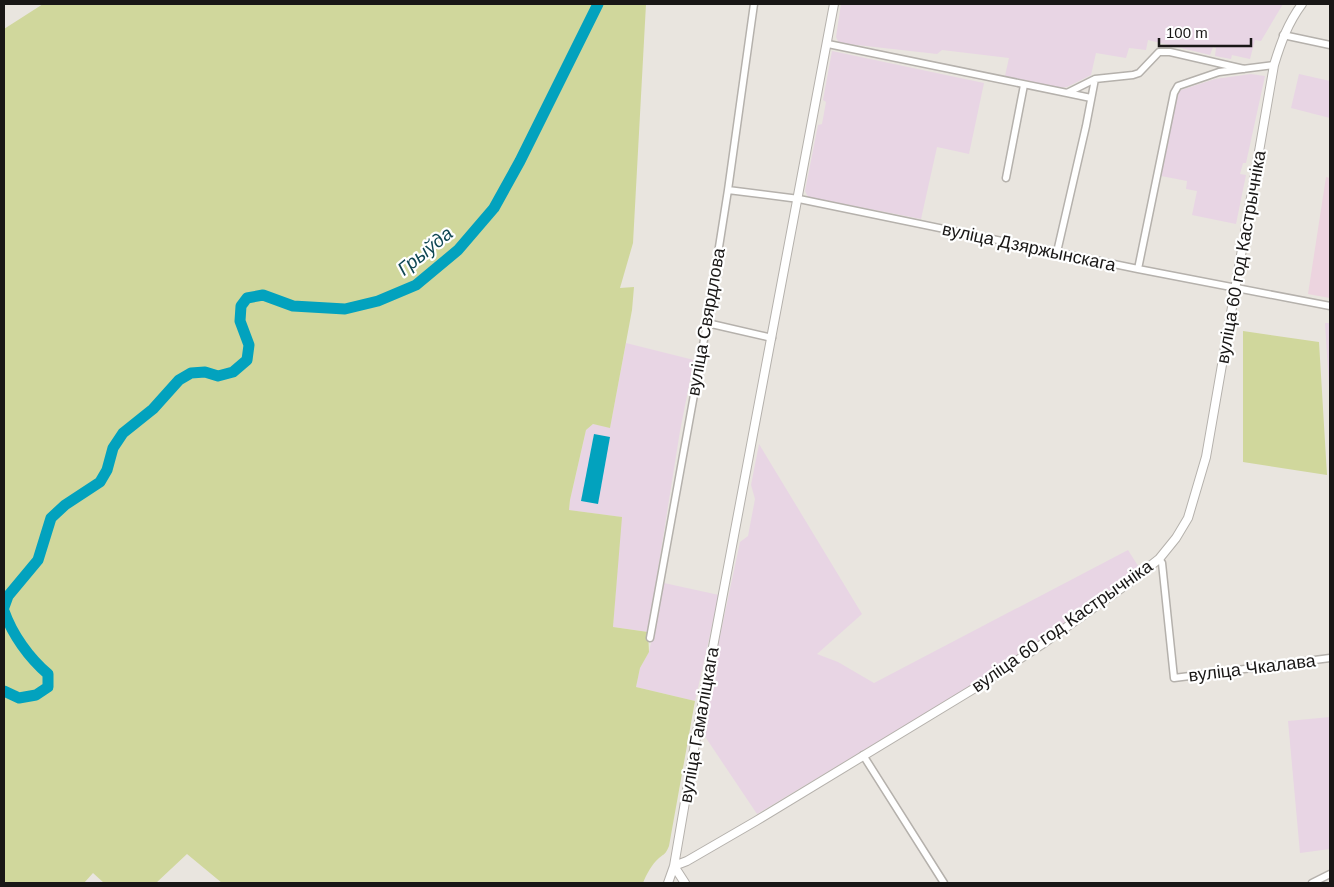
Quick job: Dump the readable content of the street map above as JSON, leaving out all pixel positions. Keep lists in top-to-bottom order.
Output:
{
  "streets": {
    "street": [
      "вуліца Дзяржынскага",
      "вуліца 60 год Кастрычніка",
      "вуліца Свярдлова",
      "вуліца Чкалава",
      "вуліца Гамаліцкага"
    ]
  },
  "crossings": [
    ["вуліца Дзяржынскага", "вуліца 60 год Кастрычніка"],
    ["вуліца Дзяржынскага", "вуліца Свярдлова"],
    ["вуліца 60 год Кастрычніка", "вуліца Чкалава"],
    ["вуліца 60 год Кастрычніка", "вуліца Гамаліцкага"]
  ],
  "water": ["Грыўда"],
  "scale_bar": "100 m"
}
